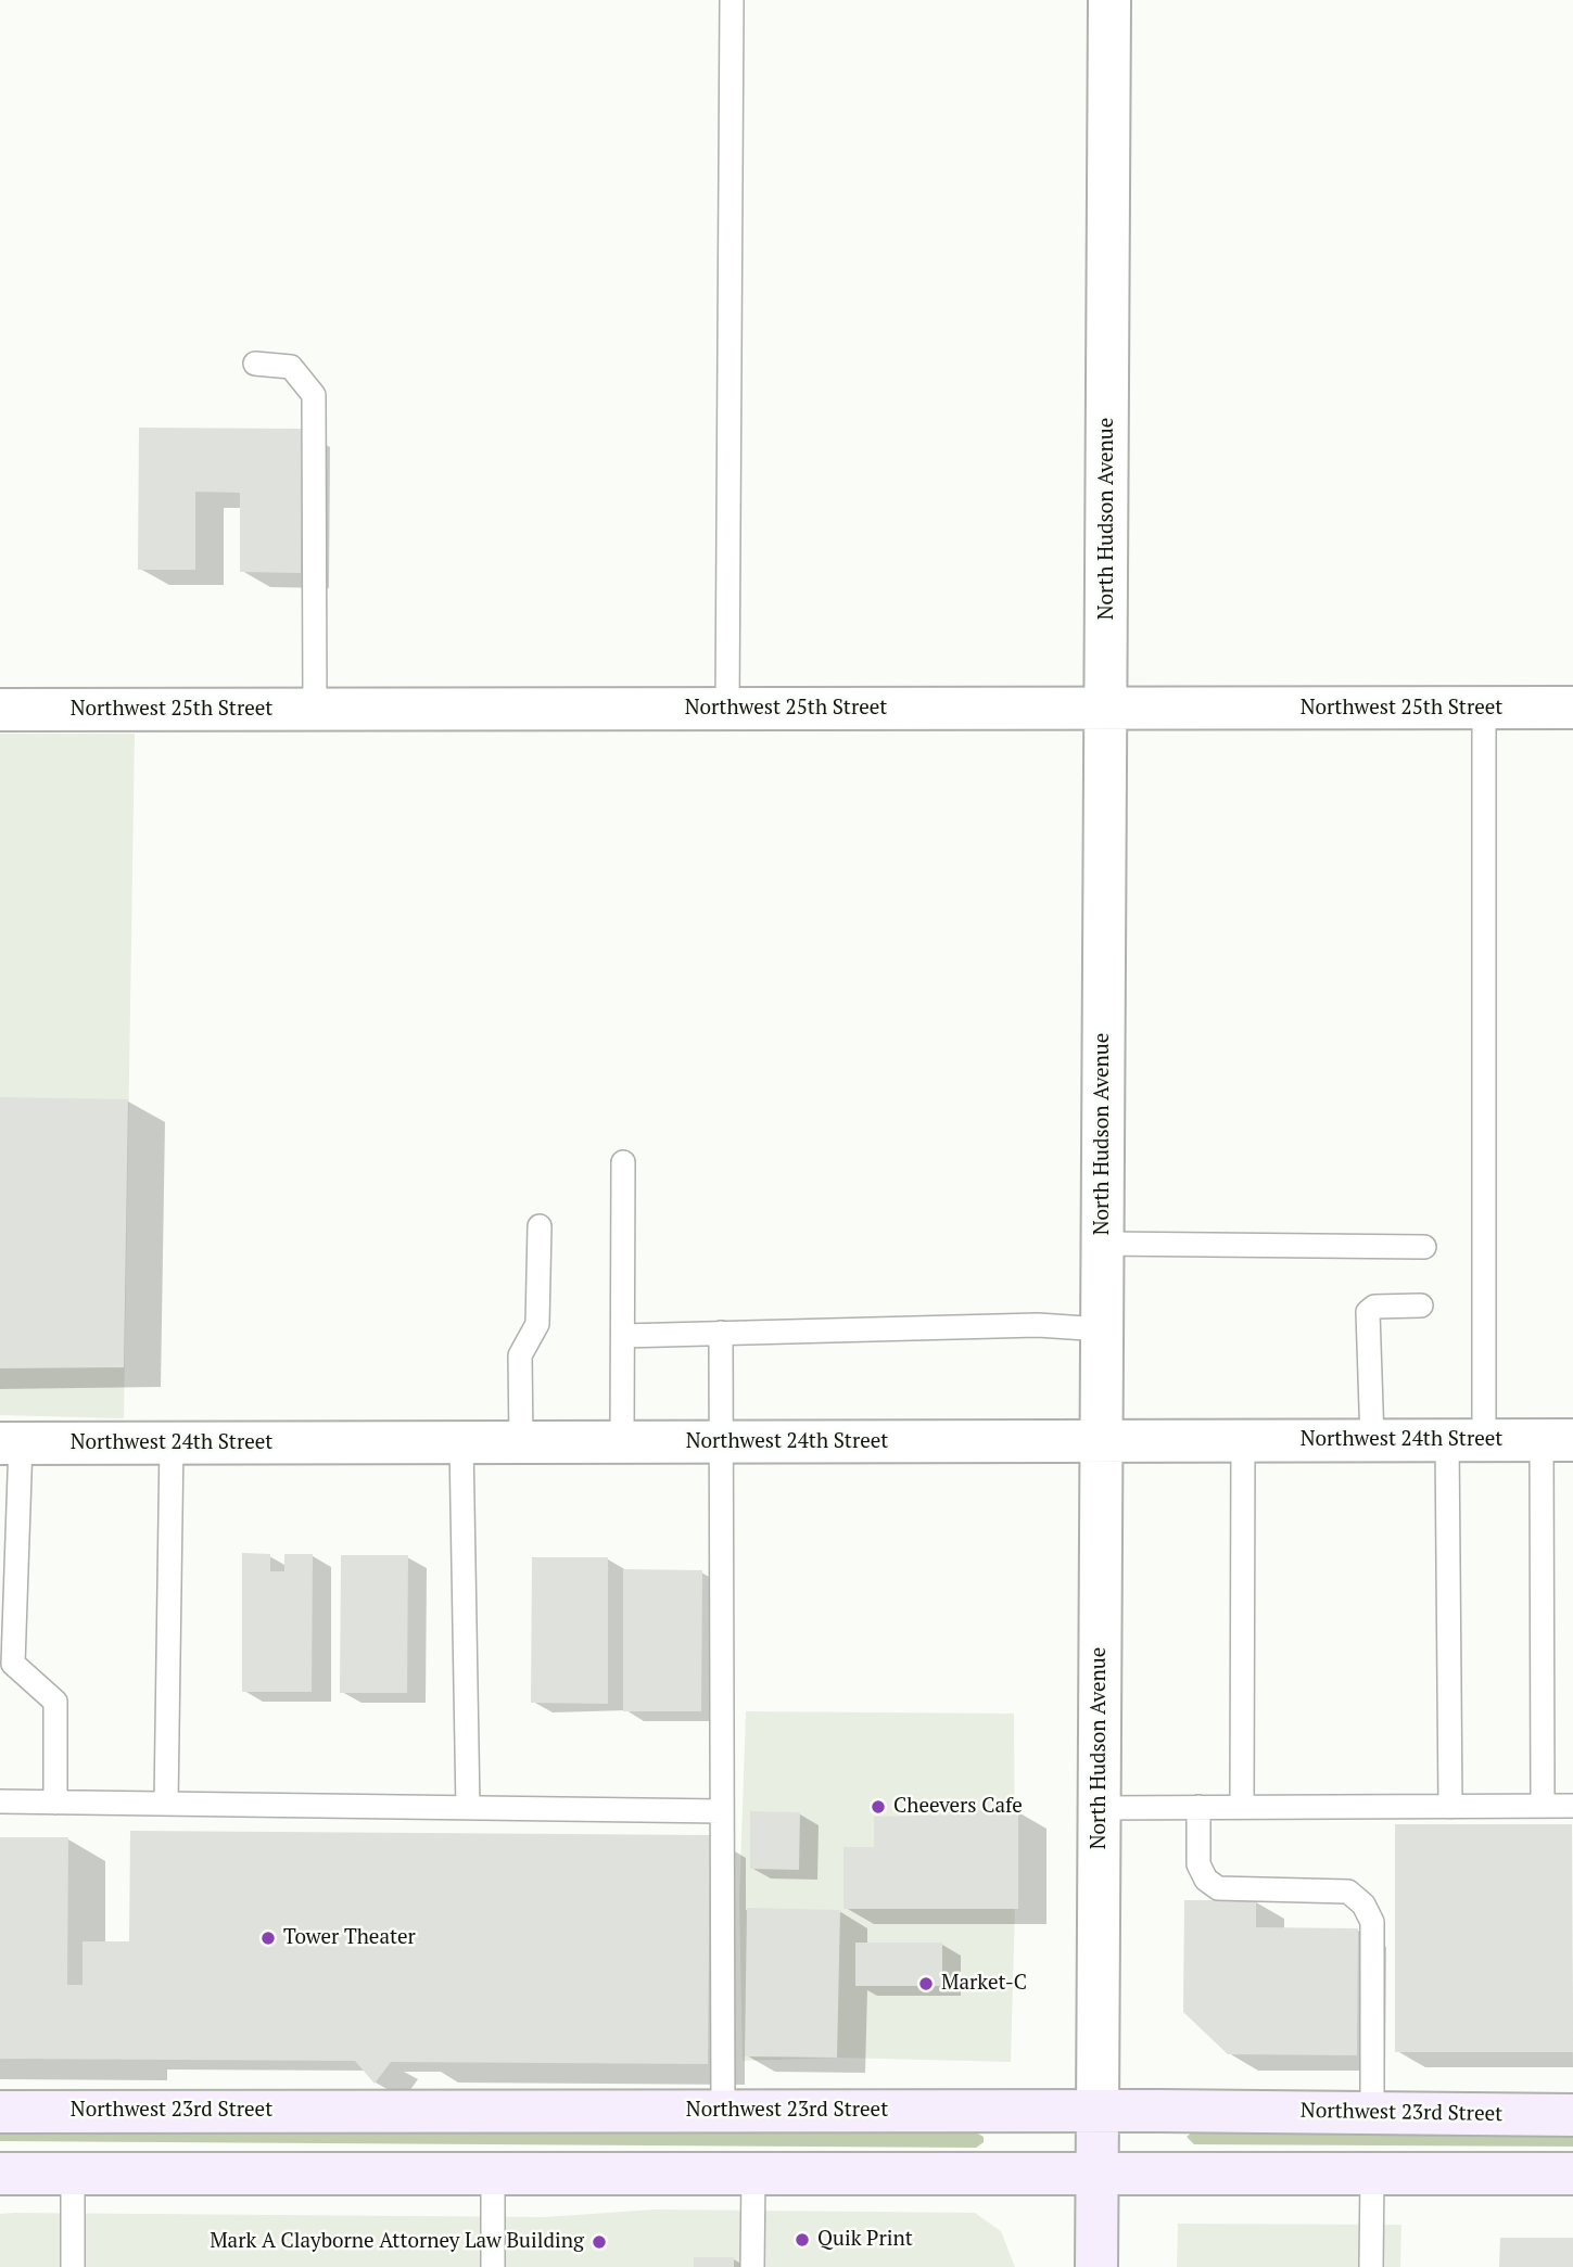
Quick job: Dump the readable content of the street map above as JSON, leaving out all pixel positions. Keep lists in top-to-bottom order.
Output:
{
  "streets": {
    "main road": ["North Hudson Avenue", "Northwest 23rd Street"],
    "street": ["Northwest 25th Street", "Northwest 24th Street"]
  },
  "crossings": [
    ["North Hudson Avenue", "Northwest 25th Street"],
    ["North Hudson Avenue", "Northwest 24th Street"],
    ["North Hudson Avenue", "Northwest 23rd Street"]
  ],
  "places": [
    "Cheevers Cafe",
    "Tower Theater",
    "Market-C",
    "Quik Print",
    "Mark A Clayborne Attorney Law Building"
  ]
}
